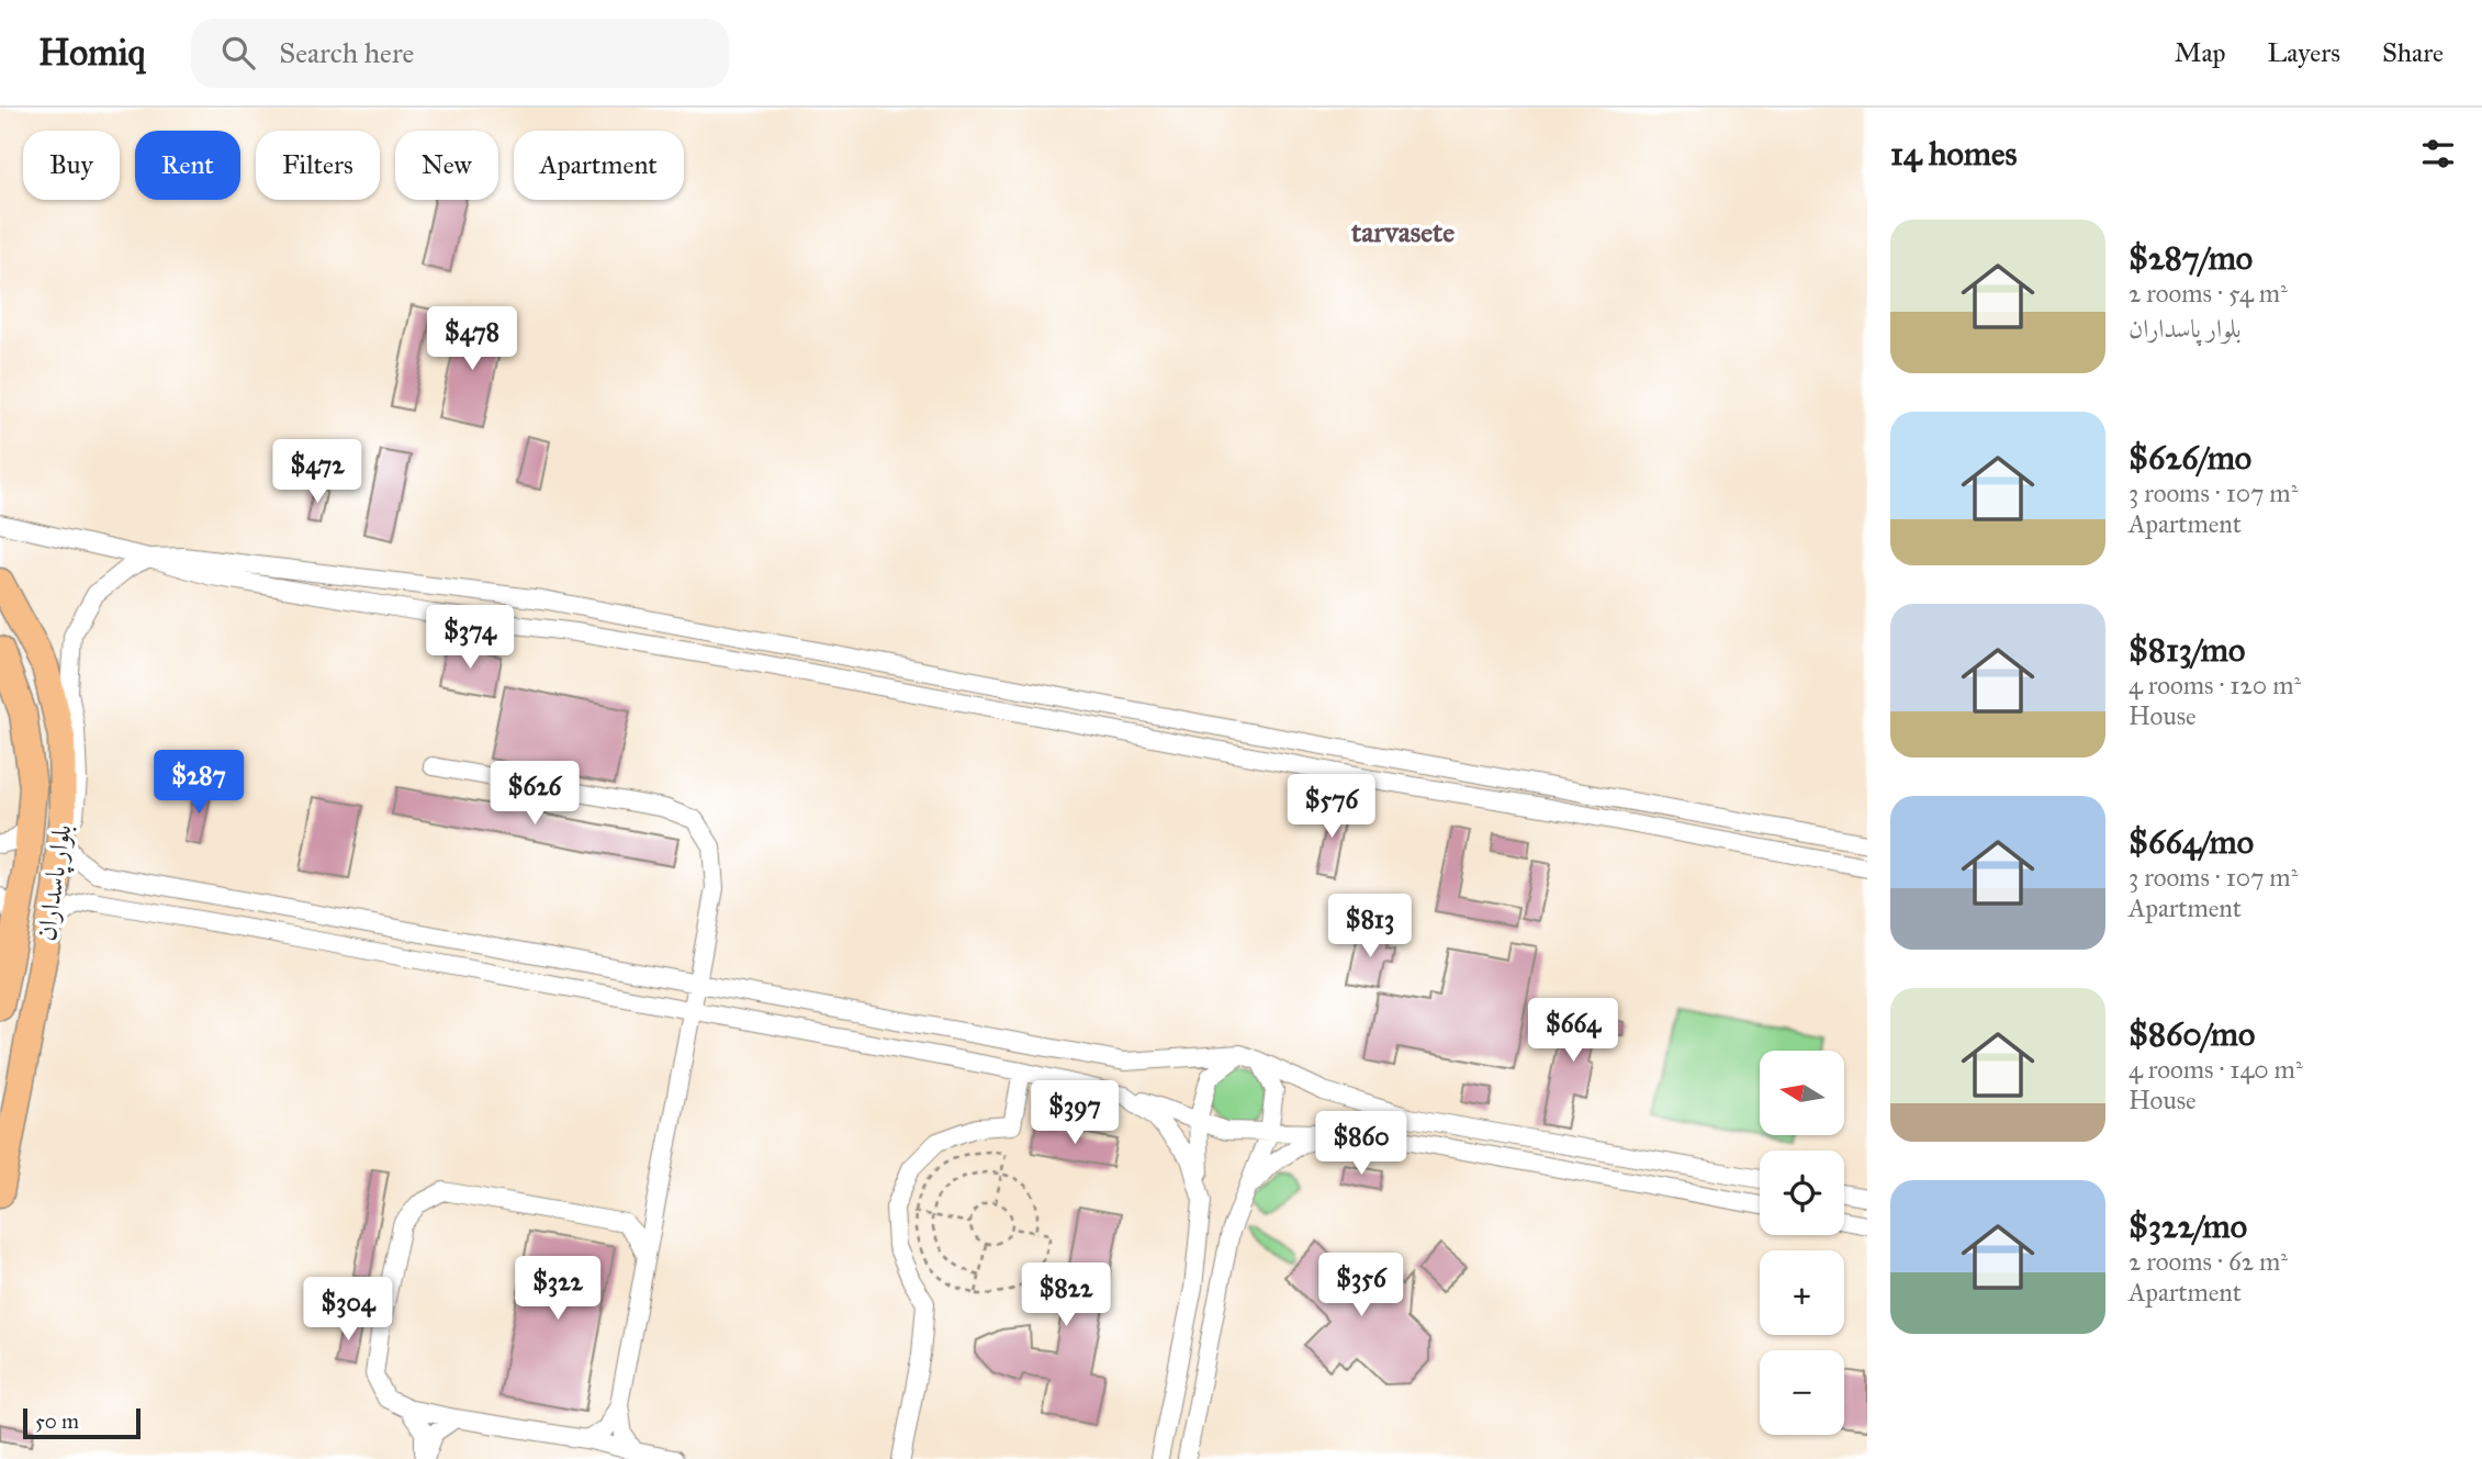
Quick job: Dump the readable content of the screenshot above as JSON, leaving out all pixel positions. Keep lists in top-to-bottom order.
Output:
{
  "streets": {
    "highway": ["بلوار پاسداران"]
  },
  "districts": ["tarvasete"],
  "scale_bar": "50 m",
  "north": "left",
  "page": {
    "header": "Homiq",
    "search": "Search here",
    "nav": ["Map", "Layers", "Share"],
    "heading": "14 homes",
    "chip": [
      "Buy",
      "Rent",
      "Filters",
      "New",
      "Apartment"
    ],
    "list": [
      {
        "name": "$287/mo",
        "note": "2 rooms · 54 m² · بلوار پاسداران"
      },
      {
        "name": "$626/mo",
        "note": "3 rooms · 107 m² · Apartment"
      },
      {
        "name": "$813/mo",
        "note": "4 rooms · 120 m² · House"
      },
      {
        "name": "$664/mo",
        "note": "3 rooms · 107 m² · Apartment"
      },
      {
        "name": "$860/mo",
        "note": "4 rooms · 140 m² · House"
      },
      {
        "name": "$322/mo",
        "note": "2 rooms · 62 m² · Apartment"
      }
    ],
    "price": [
      "$478",
      "$472",
      "$374",
      "$287",
      "$626",
      "$576",
      "$813",
      "$664",
      "$397",
      "$860",
      "$356",
      "$322",
      "$822",
      "$304"
    ],
    "map_buttons": ["+", "−"],
    "scale": "50 m"
  }
}
